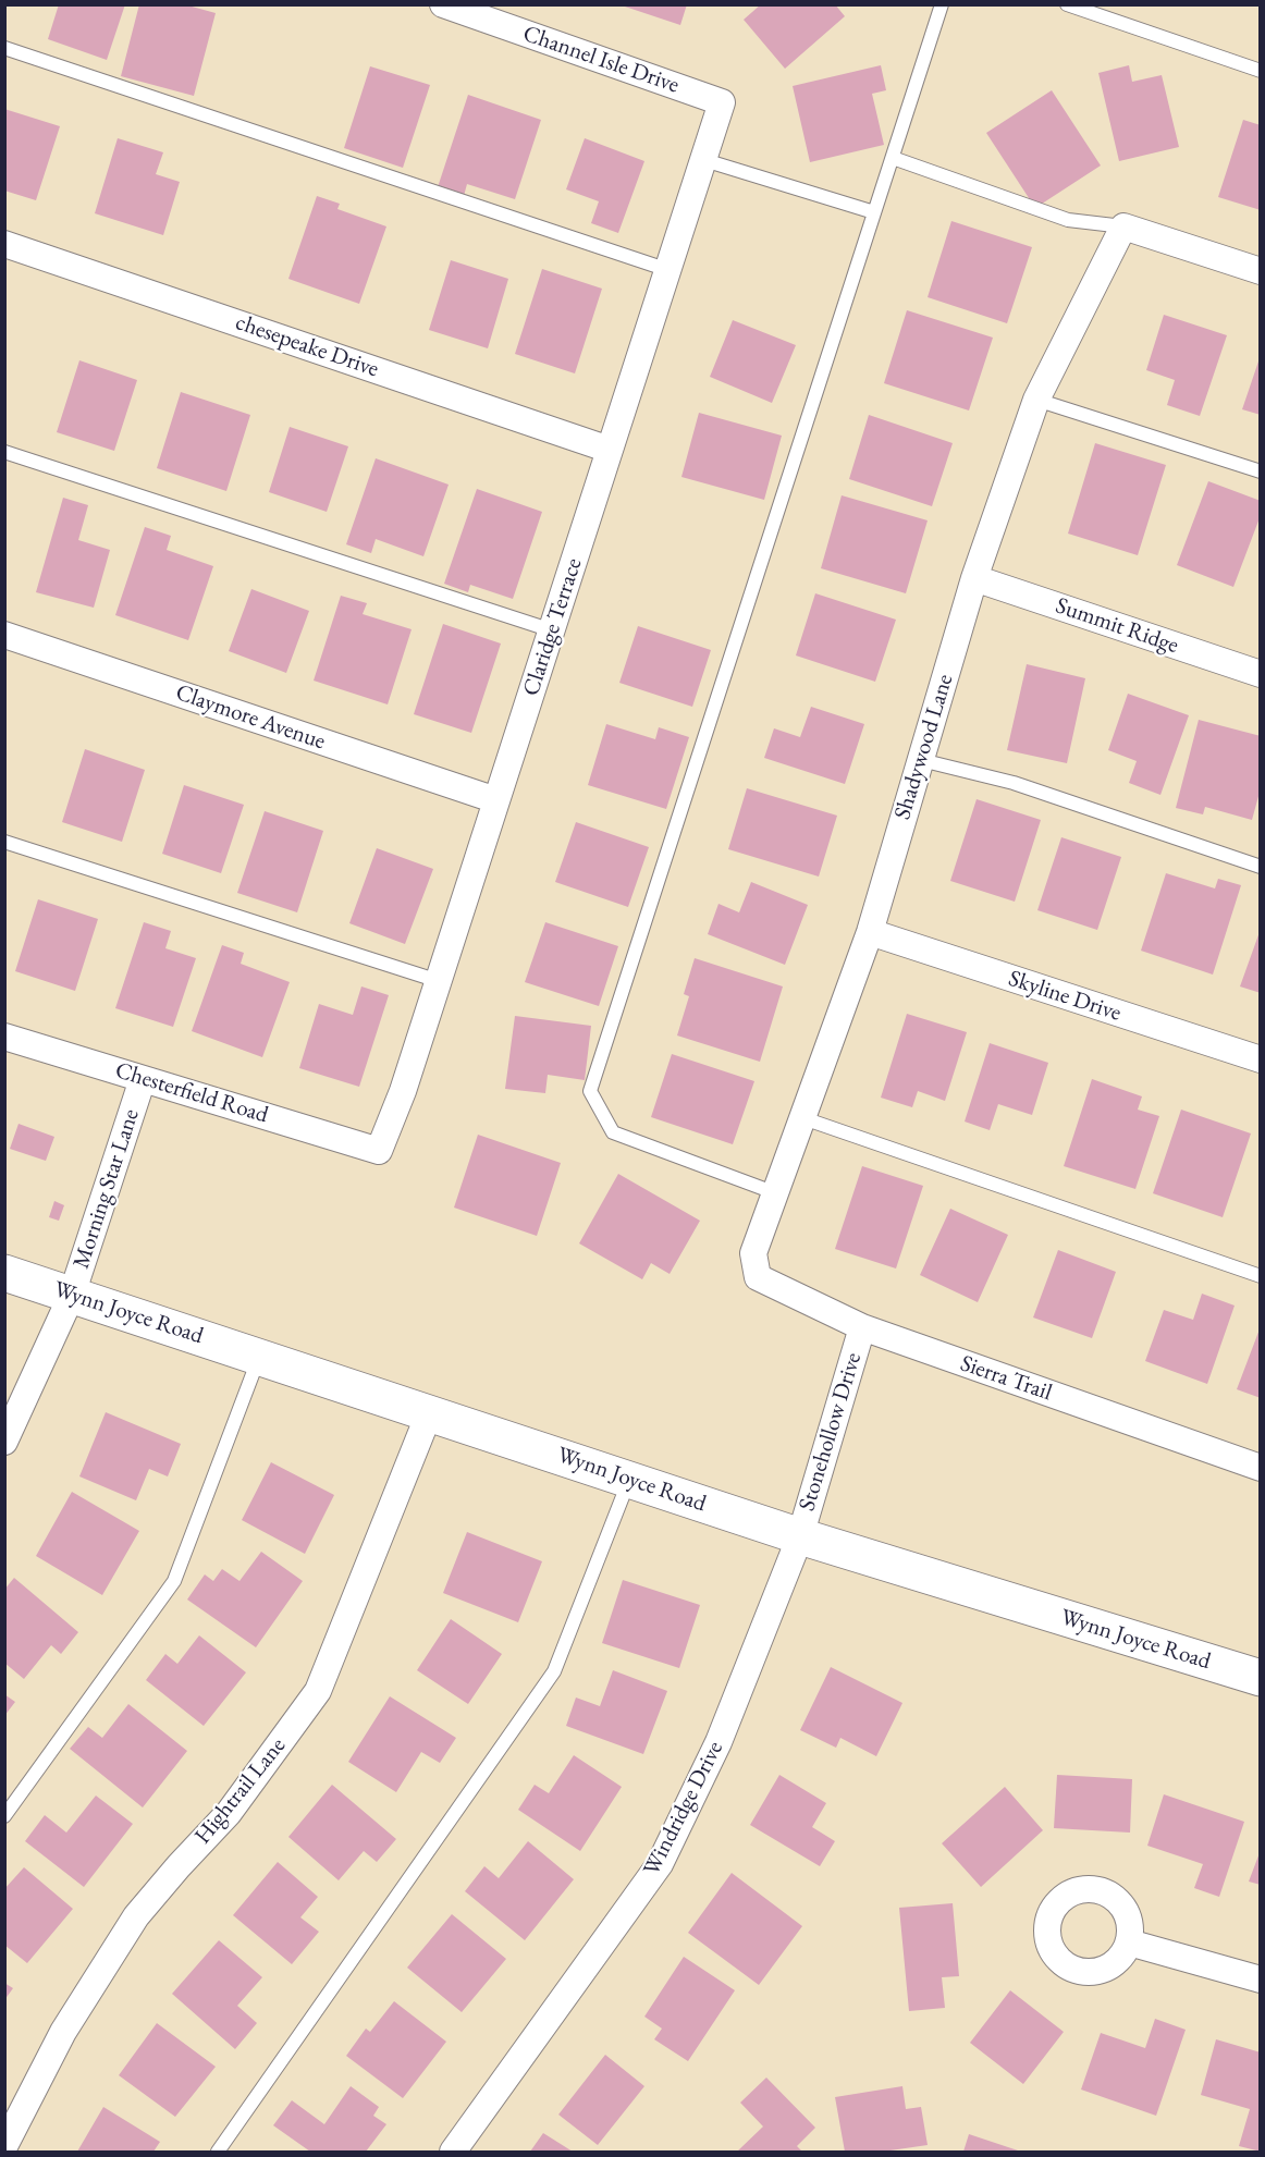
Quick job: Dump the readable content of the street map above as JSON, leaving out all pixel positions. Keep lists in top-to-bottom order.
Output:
{
  "streets": {
    "street": [
      "Channel Isle Drive",
      "chesepeake Drive",
      "Summit Ridge",
      "Claridge Terrace",
      "Claymore Avenue",
      "Shadywood Lane",
      "Skyline Drive",
      "Chesterfield Road",
      "Morning Star Lane",
      "Wynn Joyce Road",
      "Sierra Trail",
      "Stonehollow Drive",
      "Hightrail Lane",
      "Windridge Drive"
    ]
  },
  "crossings": [
    ["Channel Isle Drive", "Claridge Terrace"],
    ["chesepeake Drive", "Claridge Terrace"],
    ["Summit Ridge", "Shadywood Lane"],
    ["Claridge Terrace", "Claymore Avenue"],
    ["Claridge Terrace", "Chesterfield Road"],
    ["Shadywood Lane", "Skyline Drive"],
    ["Shadywood Lane", "Sierra Trail"],
    ["Chesterfield Road", "Morning Star Lane"],
    ["Morning Star Lane", "Wynn Joyce Road"],
    ["Wynn Joyce Road", "Stonehollow Drive"],
    ["Wynn Joyce Road", "Hightrail Lane"],
    ["Wynn Joyce Road", "Windridge Drive"],
    ["Sierra Trail", "Stonehollow Drive"],
    ["Stonehollow Drive", "Windridge Drive"]
  ]
}
